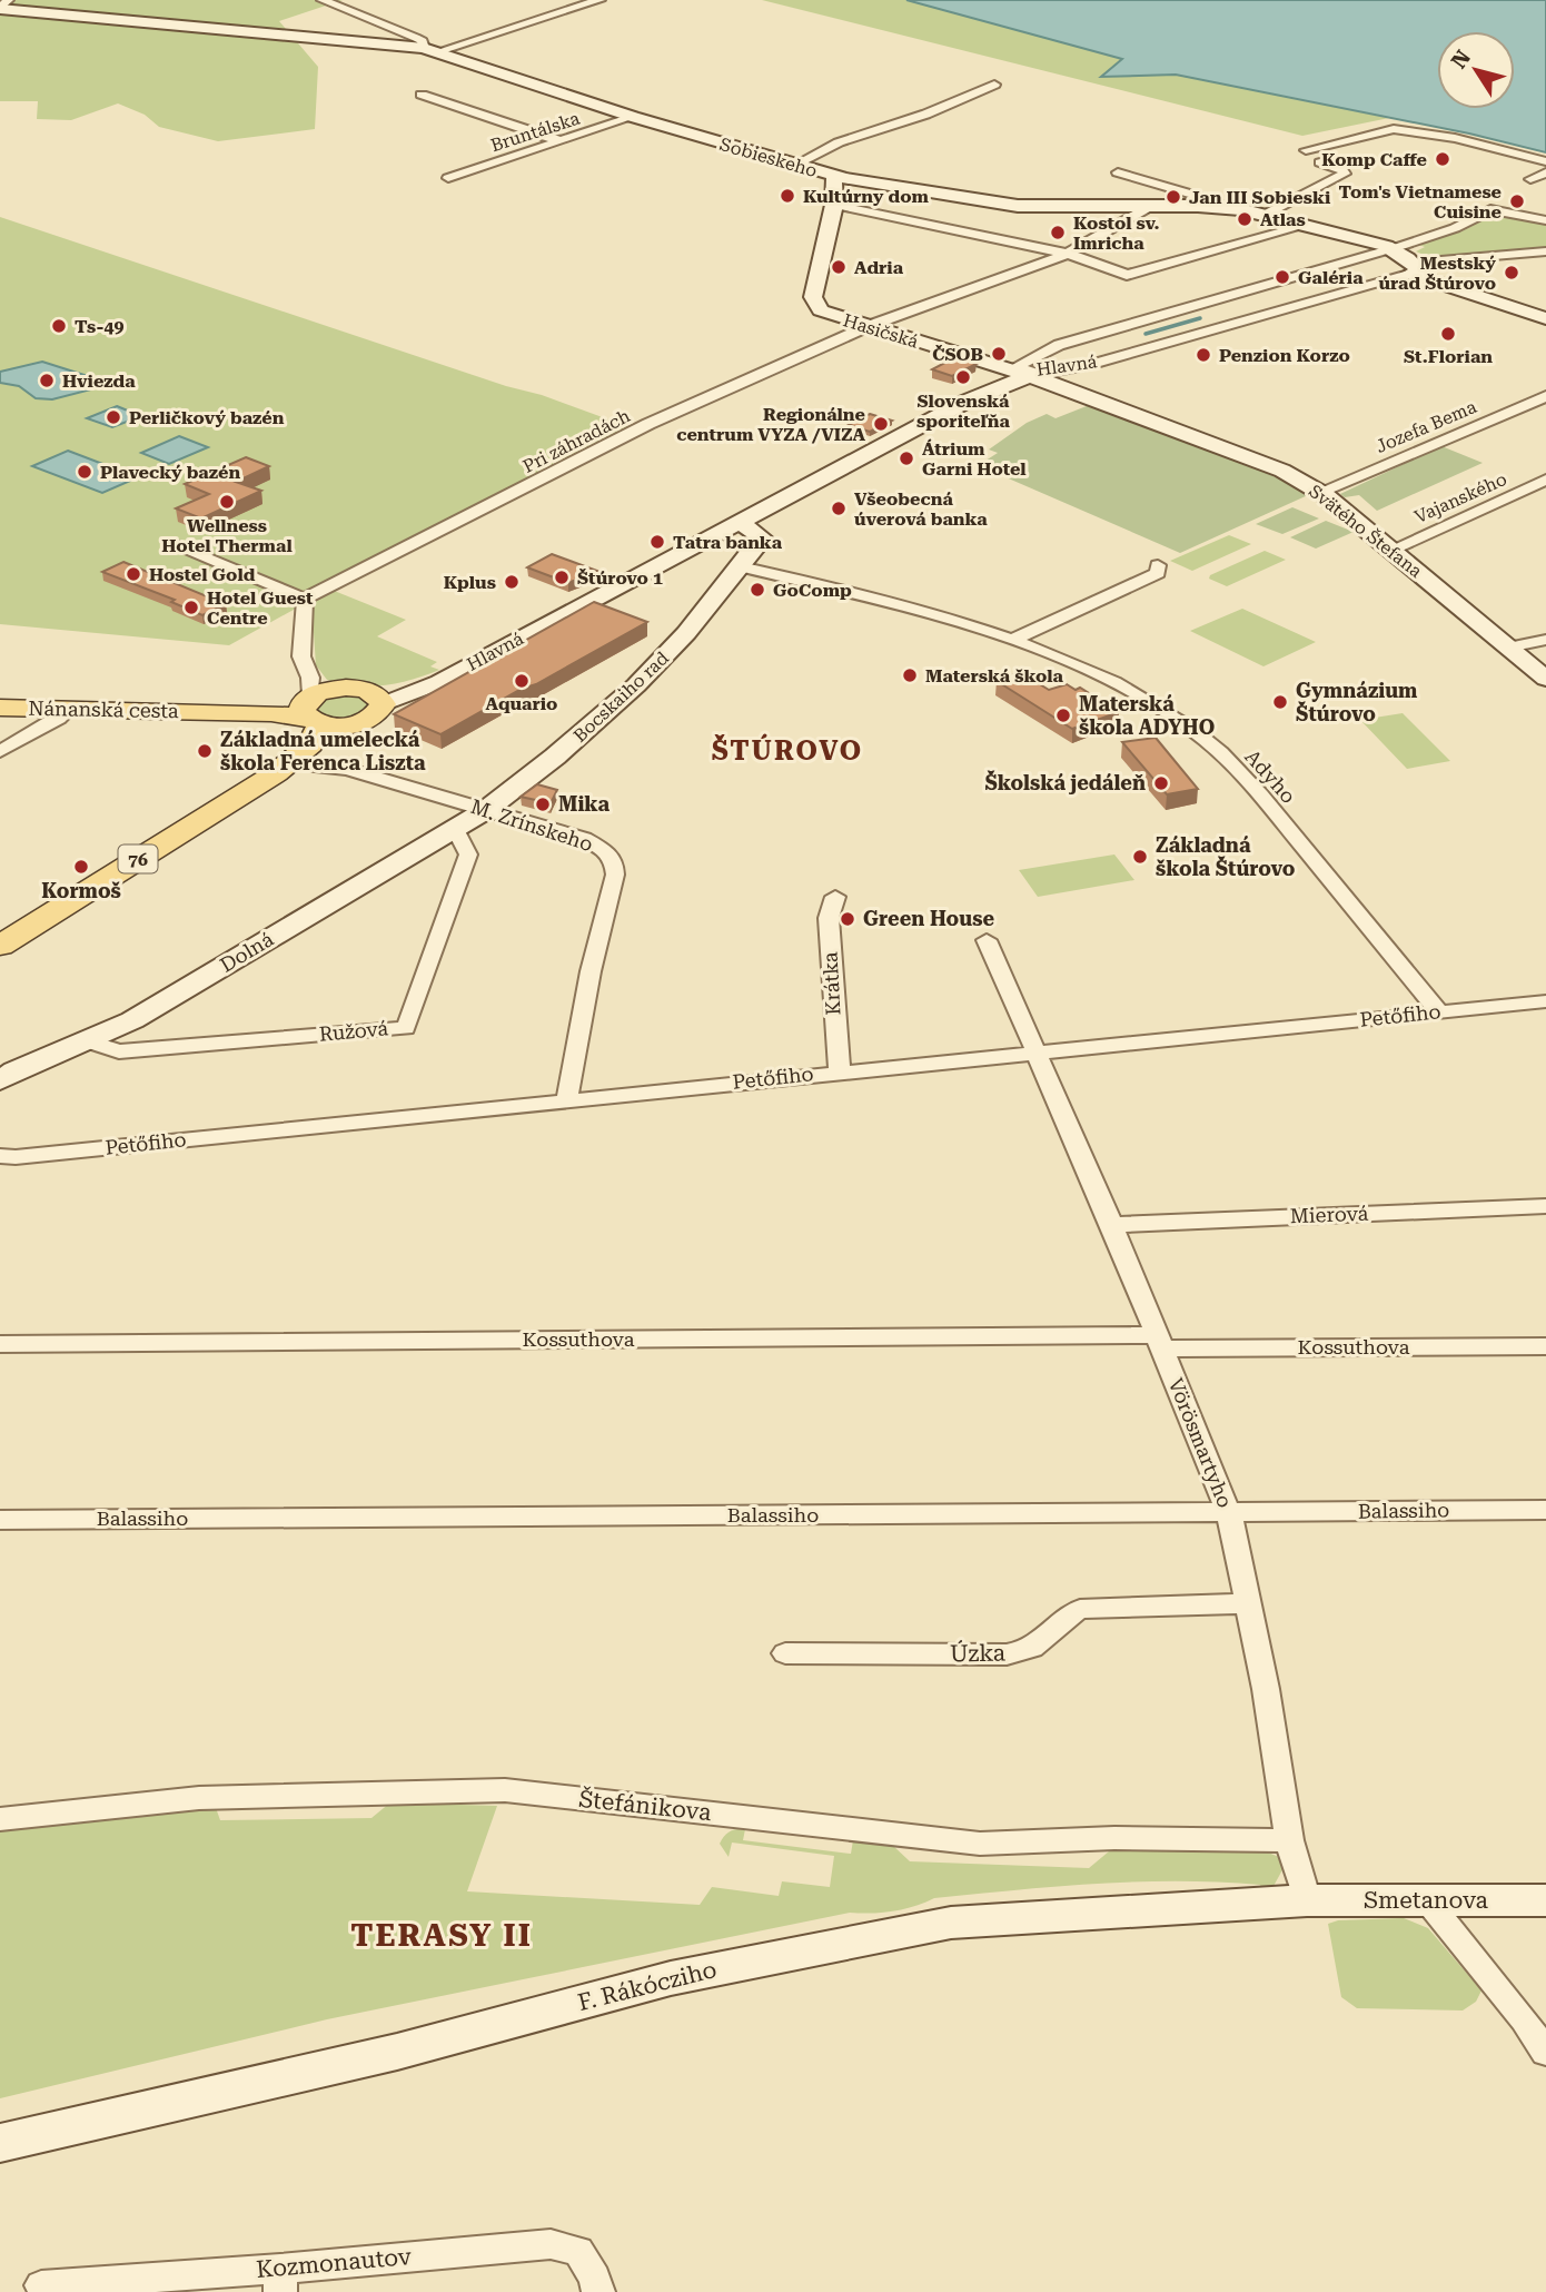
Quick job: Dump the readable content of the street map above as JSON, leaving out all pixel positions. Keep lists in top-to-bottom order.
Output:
{
  "streets": {
    "main road": ["Nánanská cesta", "76"],
    "street": [
      "Bruntálska",
      "Sobieskeho",
      "Hasičská",
      "Hlavná",
      "Jozefa Bema",
      "Pri záhradách",
      "Vajanského",
      "Svätého Štefana",
      "Bocskaiho rad",
      "Adyho",
      "M. Zrínskeho",
      "Dolná",
      "Krátka",
      "Petőfiho",
      "Ružová",
      "Mierová",
      "Kossuthova",
      "Vörösmartyho",
      "Balassiho",
      "Úzka",
      "Štefánikova",
      "Smetanova",
      "F. Rákócziho",
      "Kozmonautov"
    ]
  },
  "crossings": [
    ["Bruntálska", "Sobieskeho"],
    ["Sobieskeho", "Hasičská"],
    ["Sobieskeho", "Hlavná"],
    ["Sobieskeho", "Pri záhradách"],
    ["Hasičská", "Hlavná"],
    ["Hasičská", "Pri záhradách"],
    ["Hasičská", "Svätého Štefana"],
    ["Hlavná", "Svätého Štefana"],
    ["Hlavná", "76"],
    ["Jozefa Bema", "Svätého Štefana"],
    ["Vajanského", "Svätého Štefana"],
    ["Bocskaiho rad", "Adyho"],
    ["Bocskaiho rad", "M. Zrínskeho"],
    ["Bocskaiho rad", "Dolná"],
    ["Adyho", "Petőfiho"],
    ["M. Zrínskeho", "76"],
    ["M. Zrínskeho", "Dolná"],
    ["M. Zrínskeho", "Petőfiho"],
    ["Dolná", "Ružová"],
    ["Krátka", "Petőfiho"],
    ["Petőfiho", "Vörösmartyho"],
    ["Mierová", "Vörösmartyho"],
    ["Kossuthova", "Vörösmartyho"],
    ["Vörösmartyho", "Balassiho"],
    ["Vörösmartyho", "Úzka"],
    ["Vörösmartyho", "Štefánikova"],
    ["Vörösmartyho", "Smetanova"],
    ["Vörösmartyho", "F. Rákócziho"],
    ["Smetanova", "F. Rákócziho"]
  ],
  "districts": ["ŠTÚROVO", "TERASY II"],
  "places": [
    "Komp Caffe",
    "Kultúrny dom",
    "Jan III Sobieski",
    "Tom's Vietnamese Cuisine",
    "Atlas",
    "Kostol sv. Imricha",
    "Adria",
    "Mestský úrad Štúrovo",
    "Galéria",
    "Ts-49",
    "St.Florian",
    "ČSOB",
    "Penzion Korzo",
    "Slovenská sporiteľňa",
    "Hviezda",
    "Perličkový bazén",
    "Regionálne centrum VYZA /VIZA",
    "Átrium Garni Hotel",
    "Plavecký bazén",
    "Wellness Hotel Thermal",
    "Všeobecná úverová banka",
    "Tatra banka",
    "Hostel Gold",
    "Štúrovo 1",
    "Kplus",
    "GoComp",
    "Hotel Guest Centre",
    "Materská škola",
    "Aquario",
    "Gymnázium Štúrovo",
    "Materská škola ADYHO",
    "Základná umelecká škola Ferenca Liszta",
    "Školská jedáleň",
    "Mika",
    "Základná škola Štúrovo",
    "Kormoš",
    "Green House"
  ],
  "north": "top left"
}
